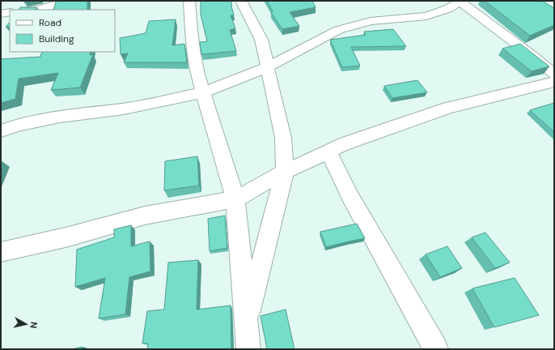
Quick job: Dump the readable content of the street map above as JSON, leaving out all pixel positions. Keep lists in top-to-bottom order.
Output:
{
  "legend": ["Road", "Building"],
  "north": "right"
}
